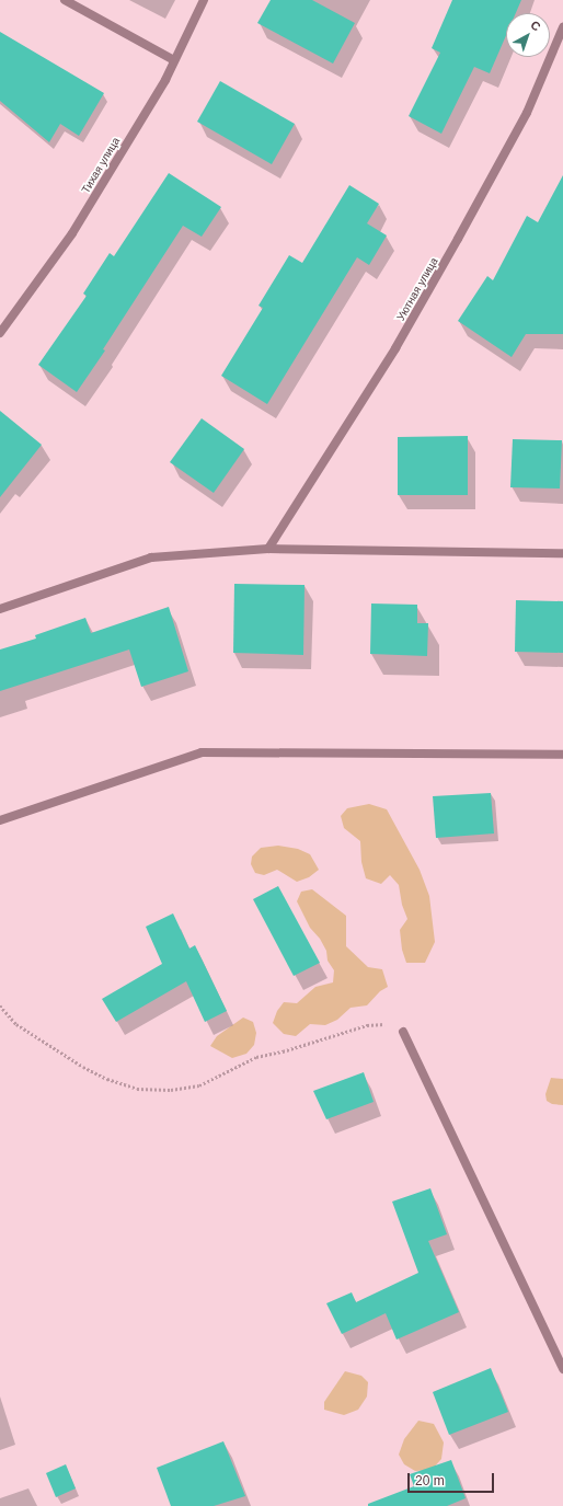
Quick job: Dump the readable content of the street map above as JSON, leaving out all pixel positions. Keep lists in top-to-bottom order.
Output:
{
  "streets": {
    "street": ["Тихая улица", "Уютная улица"]
  },
  "scale_bar": "20 m",
  "north": "top right"
}
